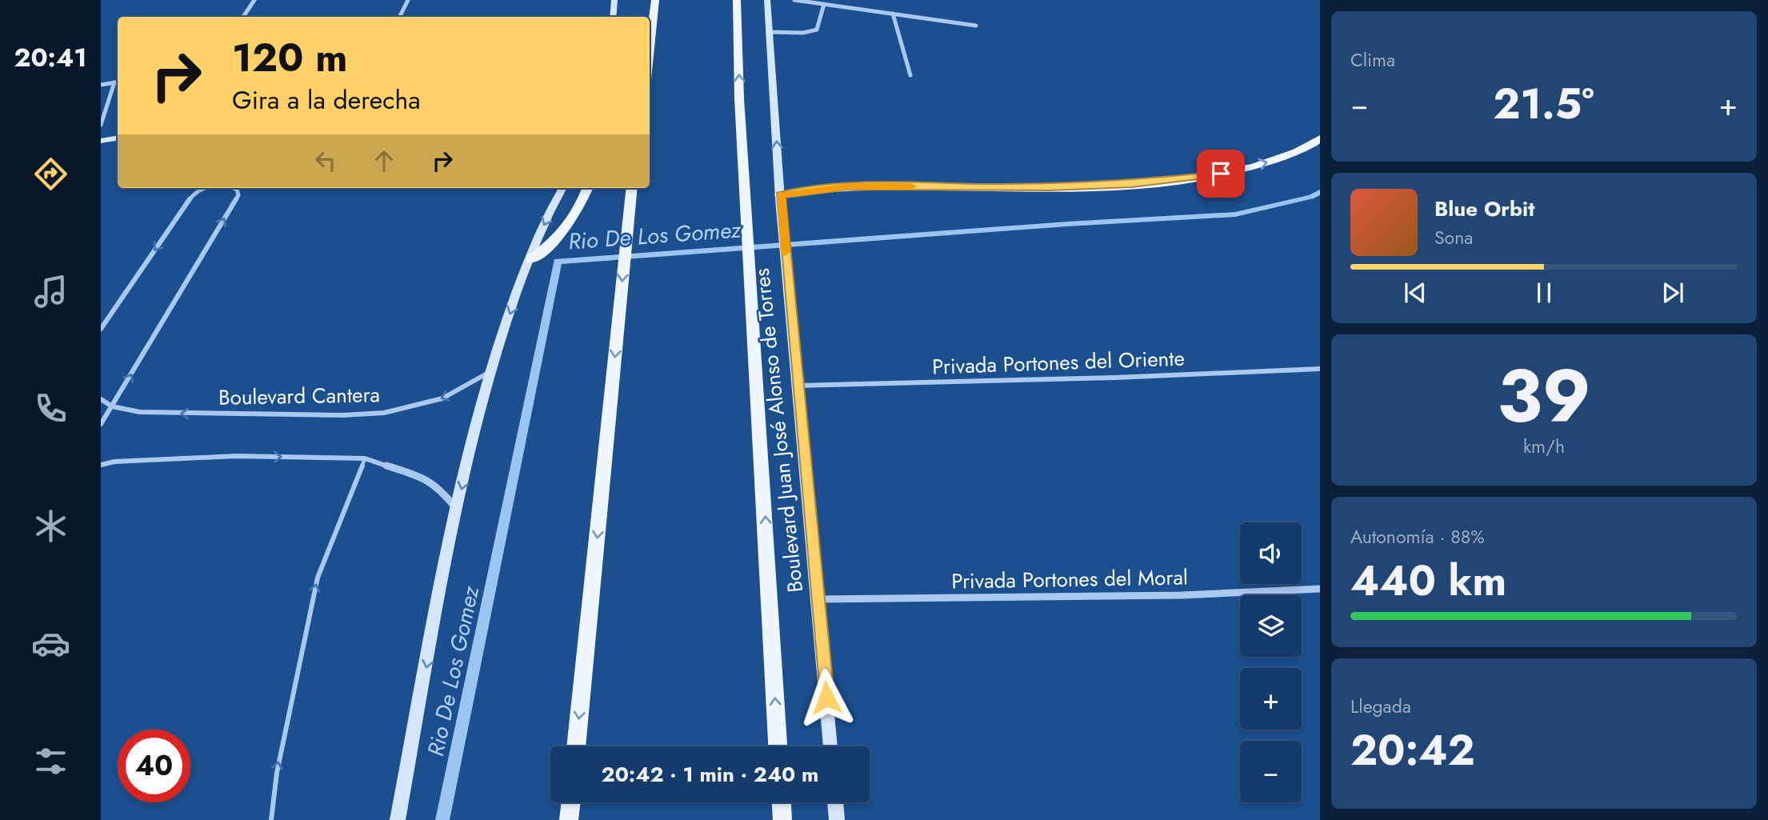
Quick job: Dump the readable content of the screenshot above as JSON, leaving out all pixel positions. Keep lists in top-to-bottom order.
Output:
{
  "streets": {
    "main road": ["Boulevard Juan José Alonso de Torres"],
    "street": ["Privada Portones del Oriente", "Boulevard Cantera", "Privada Portones del Moral"]
  },
  "crossings": [
    ["Privada Portones del Oriente", "Boulevard Juan José Alonso de Torres"],
    ["Boulevard Juan José Alonso de Torres", "Privada Portones del Moral"]
  ],
  "one_way": ["Boulevard Juan José Alonso de Torres"],
  "water": ["Rio De Los Gomez"],
  "page": {
    "tabs": "20:41",
    "tile": [
      "Clima",
      ["39", "km/h"],
      ["Autonomía · 88%", "440 km"],
      ["Llegada", "20:42"]
    ],
    "turn": ["120 m", "Gira a la derecha"],
    "heat": ["−", "21.5°", "+"],
    "song": ["Blue Orbit", "Sona"],
    "map_buttons": ["+", "−"],
    "limit": "40",
    "trip": "20:42 · 1 min · 240 m"
  }
}
